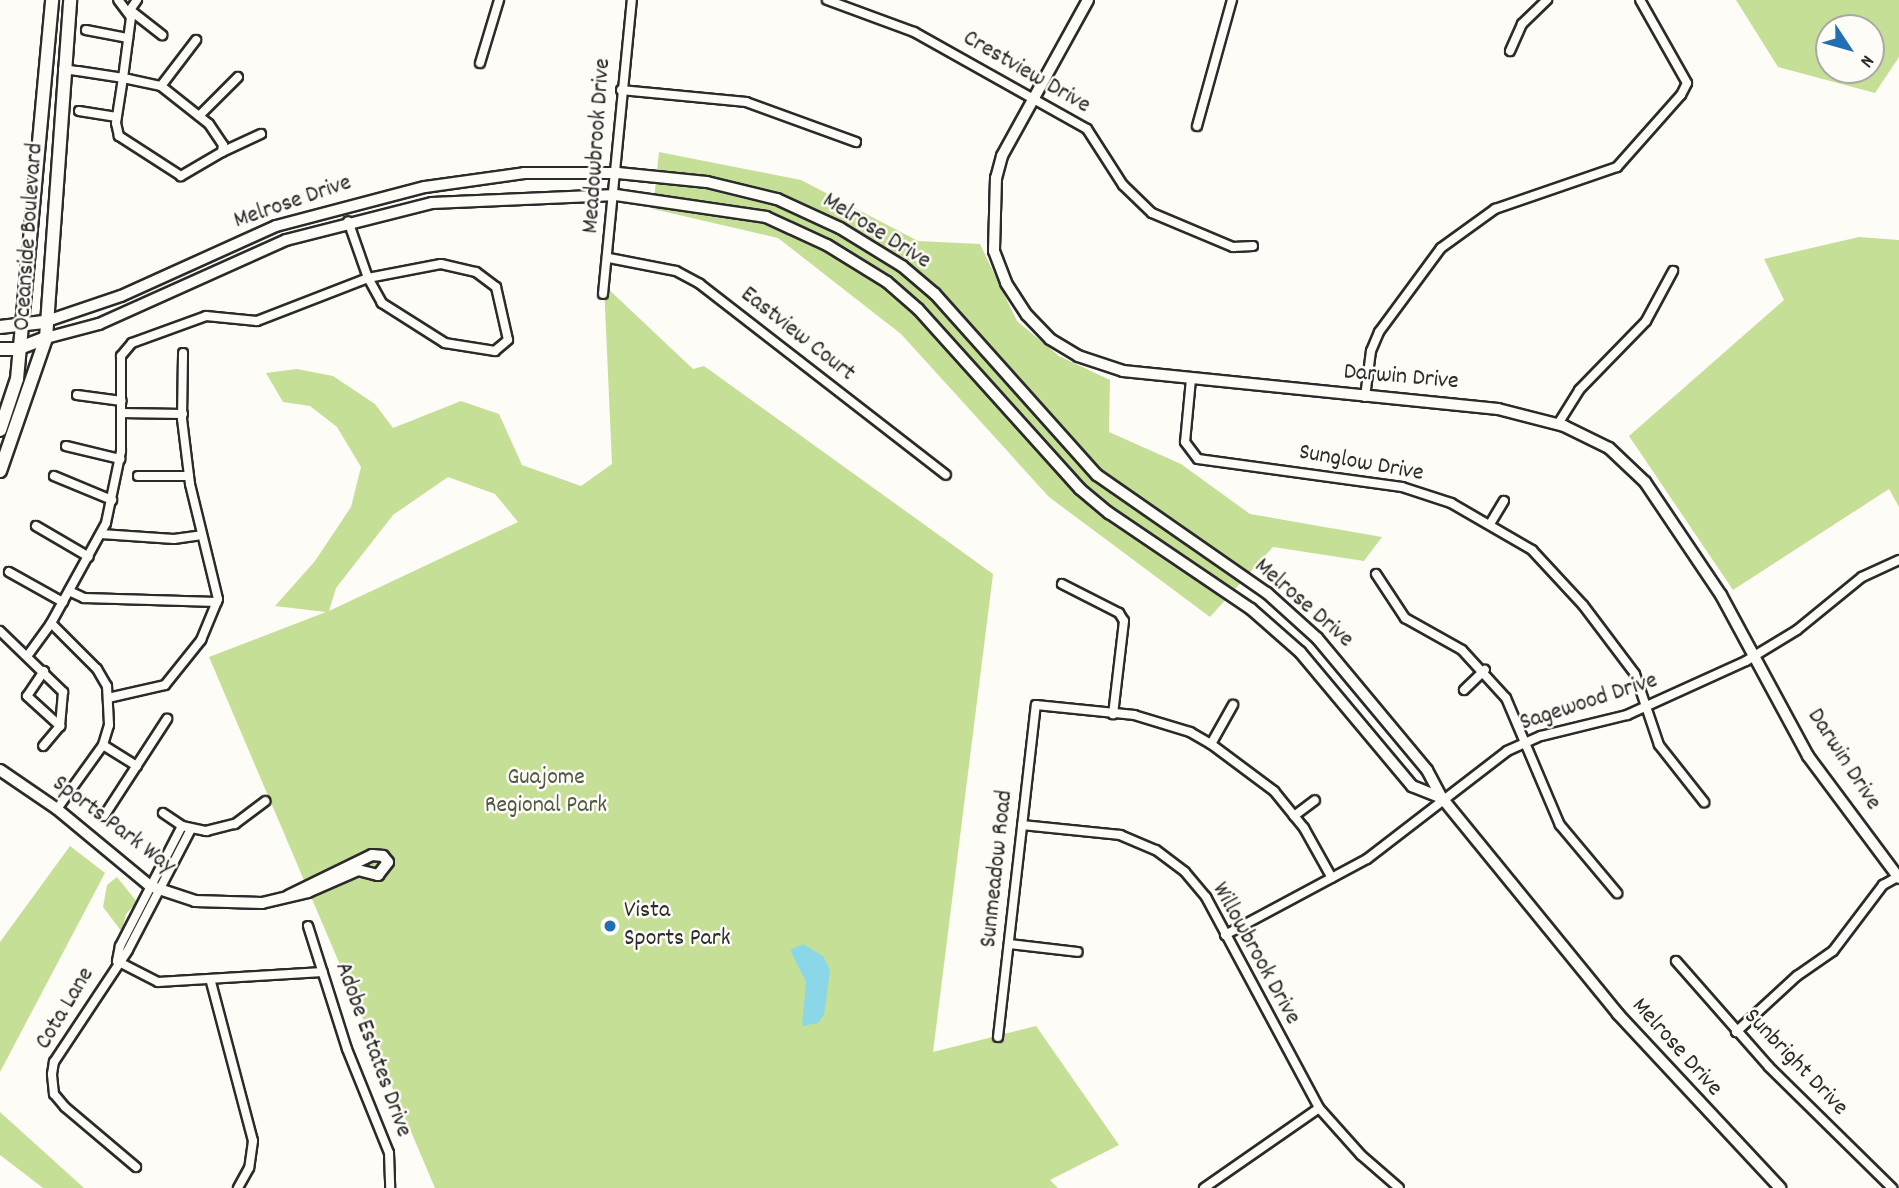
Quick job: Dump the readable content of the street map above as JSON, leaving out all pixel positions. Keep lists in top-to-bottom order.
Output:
{
  "streets": {
    "main road": ["Melrose Drive", "Oceanside Boulevard"],
    "street": [
      "Crestview Drive",
      "Meadowbrook Drive",
      "Eastview Court",
      "Darwin Drive",
      "Sunglow Drive",
      "Sagewood Drive",
      "Sports Park Way",
      "Sunmeadow Road",
      "Willowbrook Drive",
      "Cota Lane",
      "Adobe Estates Drive",
      "Sunbright Drive"
    ]
  },
  "crossings": [
    ["Crestview Drive", "Darwin Drive"],
    ["Meadowbrook Drive", "Melrose Drive"],
    ["Meadowbrook Drive", "Eastview Court"],
    ["Melrose Drive", "Oceanside Boulevard"],
    ["Melrose Drive", "Sagewood Drive"],
    ["Darwin Drive", "Sunglow Drive"],
    ["Darwin Drive", "Sagewood Drive"],
    ["Sunglow Drive", "Sagewood Drive"],
    ["Sagewood Drive", "Willowbrook Drive"],
    ["Sports Park Way", "Cota Lane"],
    ["Sunmeadow Road", "Willowbrook Drive"]
  ],
  "parks": ["Guajome Regional Park"],
  "places": ["Vista Sports Park"],
  "north": "bottom right"
}
